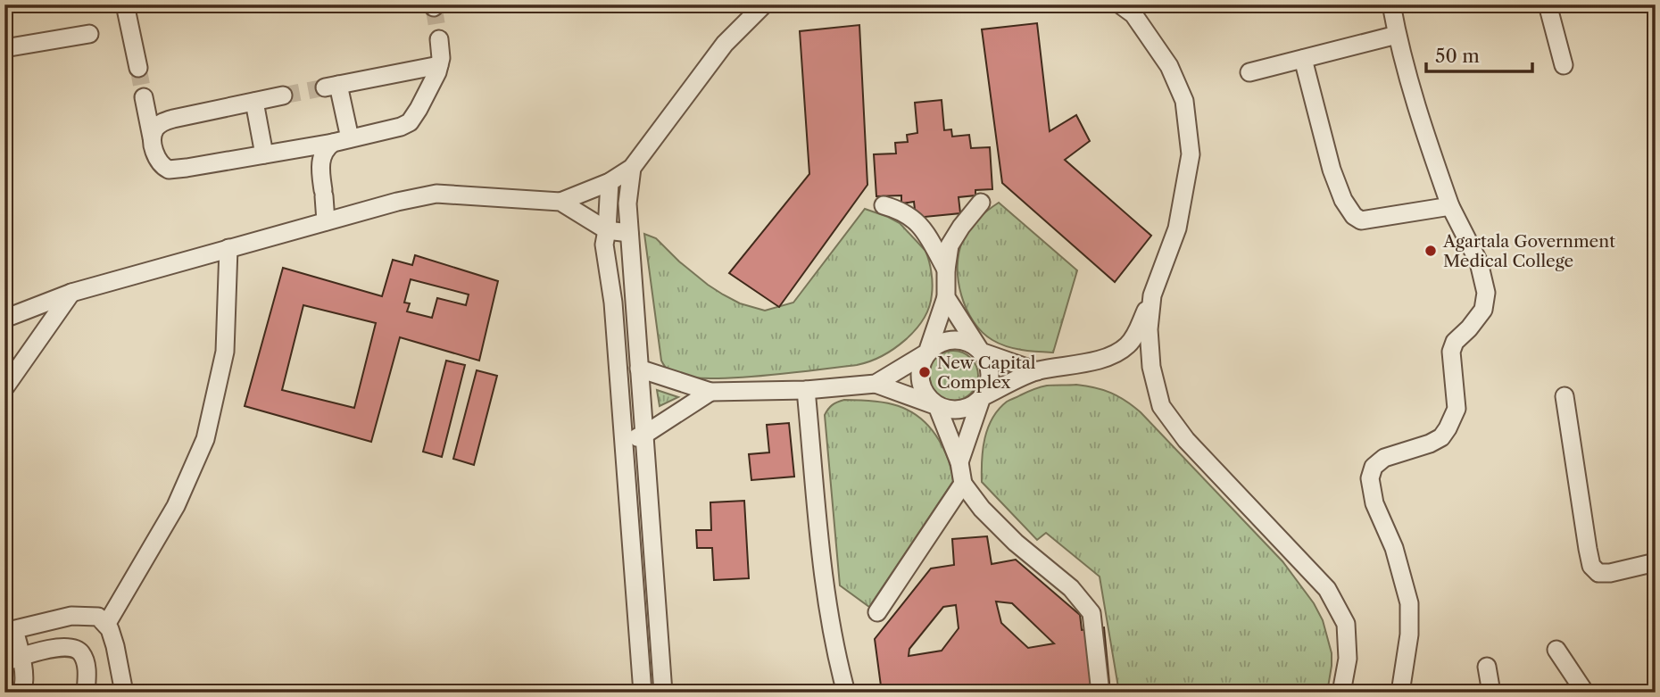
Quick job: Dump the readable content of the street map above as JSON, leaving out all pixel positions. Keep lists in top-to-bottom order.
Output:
{
  "places": ["Agartala Government Medical College", "New Capital Complex"],
  "scale_bar": "50 m"
}
